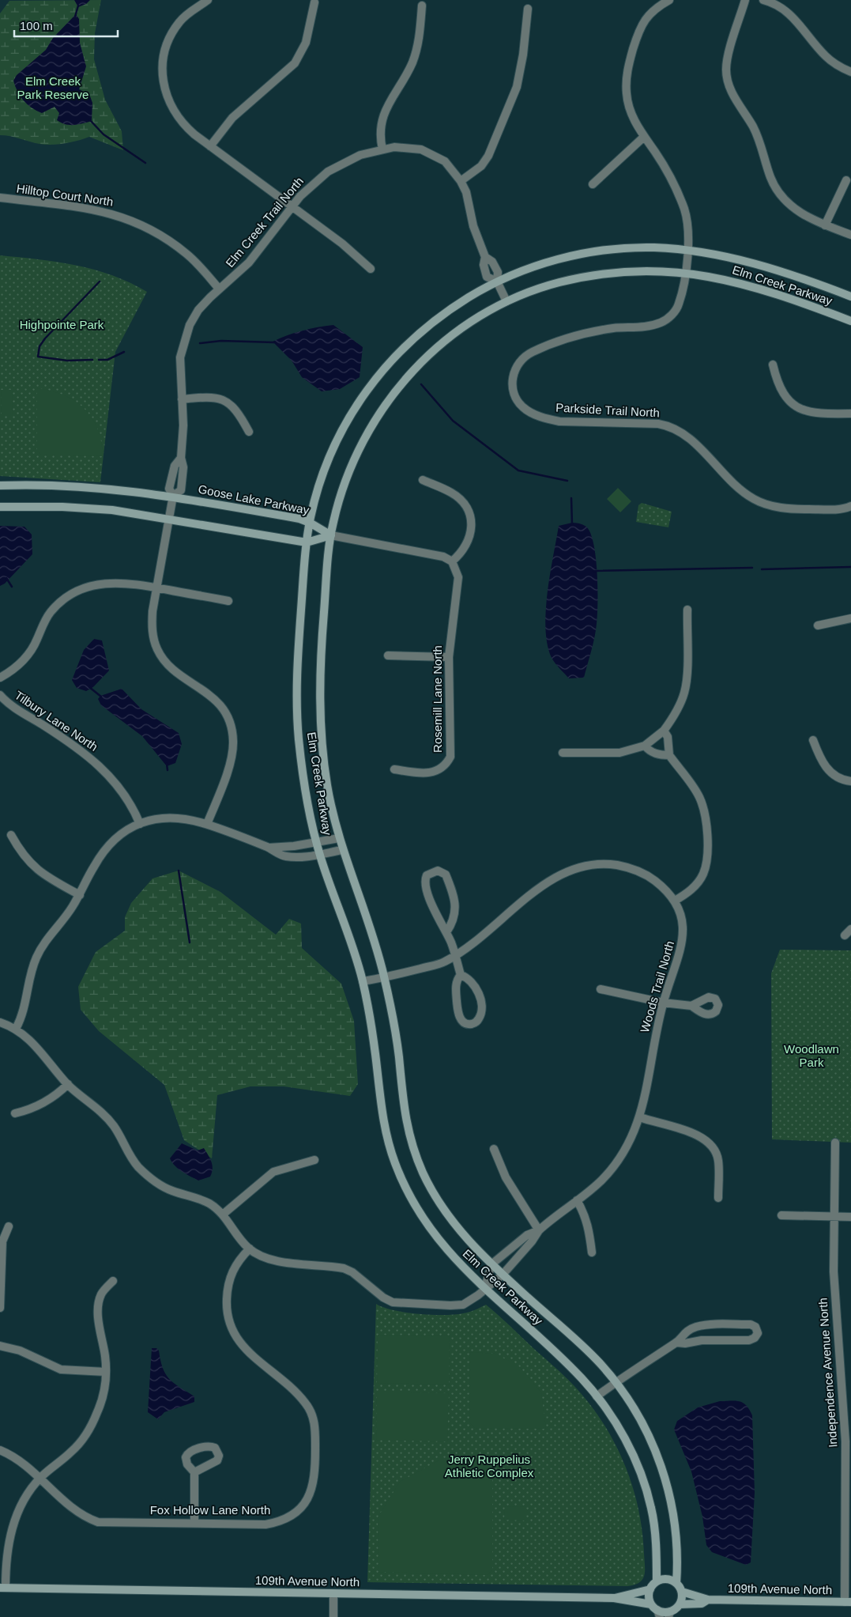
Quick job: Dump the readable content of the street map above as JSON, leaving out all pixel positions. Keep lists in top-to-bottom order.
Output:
{
  "streets": {
    "street": [
      "Hilltop Court North",
      "Elm Creek Trail North",
      "Elm Creek Parkway",
      "Parkside Trail North",
      "Goose Lake Parkway",
      "Rosemill Lane North",
      "Tilbury Lane North",
      "Woods Trail North",
      "Independence Avenue North",
      "Fox Hollow Lane North",
      "109th Avenue North"
    ]
  },
  "crossings": [
    ["Hilltop Court North", "Elm Creek Trail North"],
    ["Elm Creek Trail North", "Elm Creek Parkway"],
    ["Elm Creek Trail North", "Goose Lake Parkway"],
    ["Elm Creek Parkway", "Parkside Trail North"],
    ["Elm Creek Parkway", "Goose Lake Parkway"],
    ["Elm Creek Parkway", "Woods Trail North"],
    ["Elm Creek Parkway", "109th Avenue North"],
    ["Woods Trail North", "Fox Hollow Lane North"],
    ["Independence Avenue North", "109th Avenue North"]
  ],
  "parks": [
    "Elm Creek Park Reserve",
    "Highpointe Park",
    "Woodlawn Park",
    "Jerry Ruppelius Athletic Complex"
  ],
  "scale_bar": "100 m"
}
